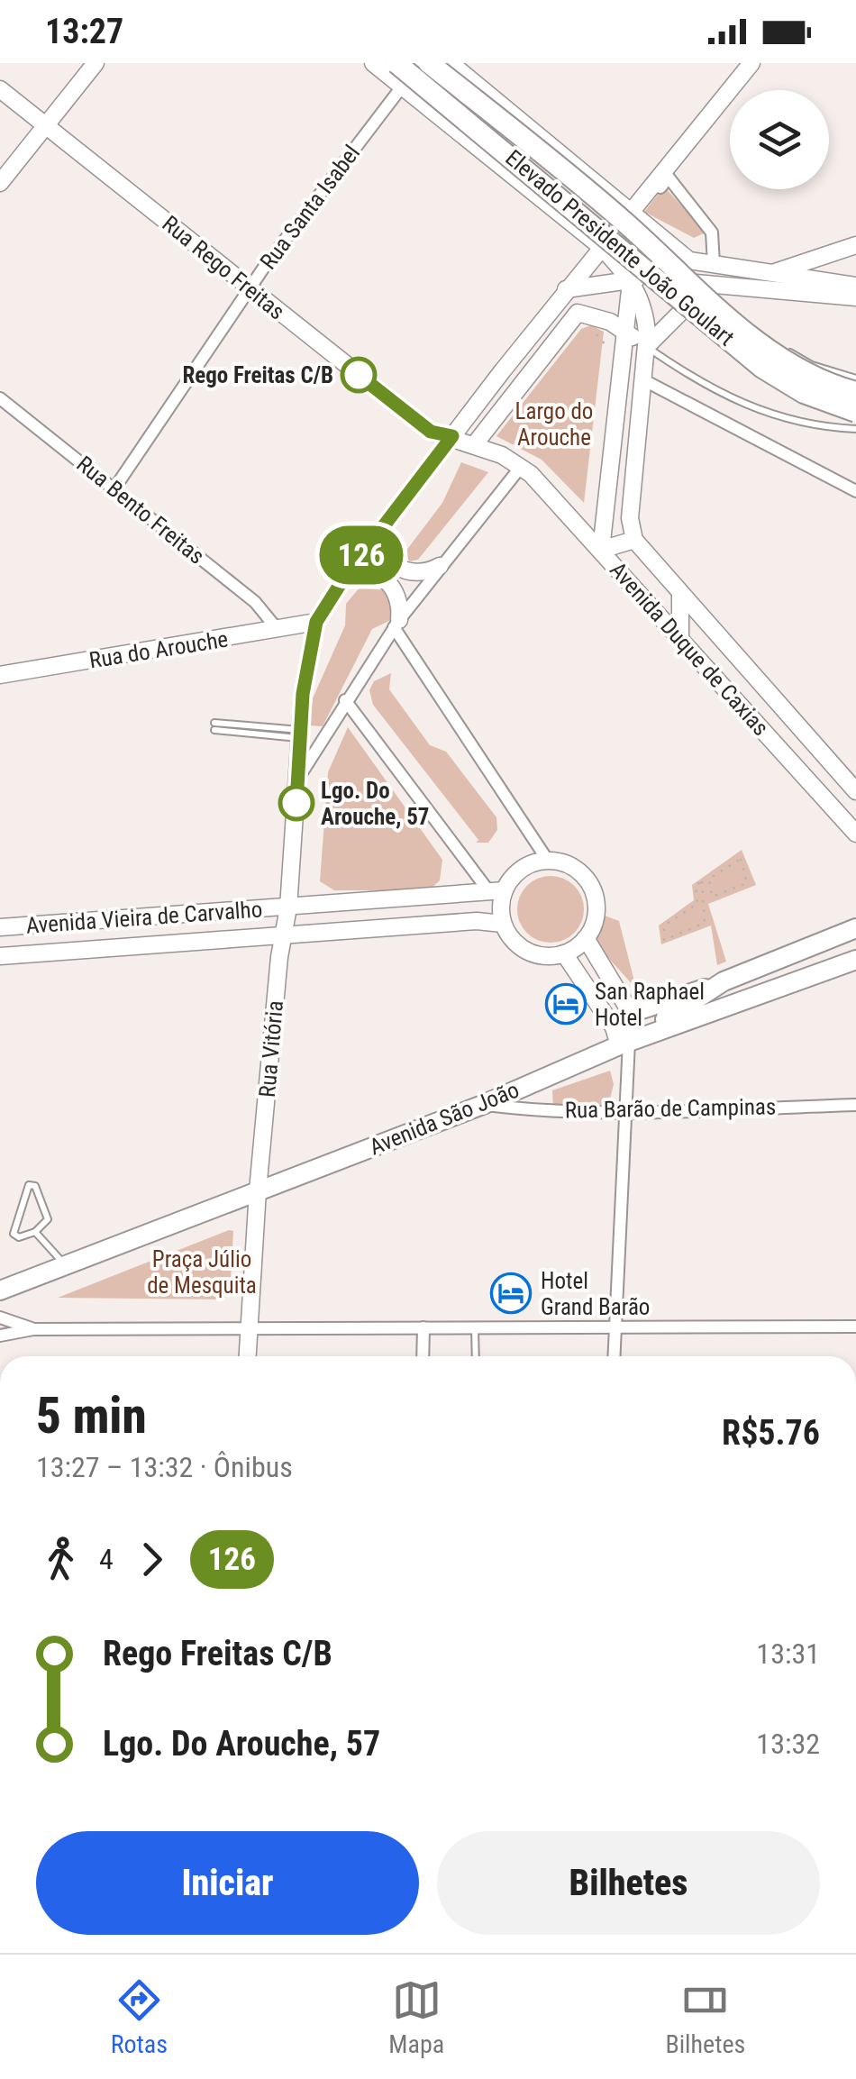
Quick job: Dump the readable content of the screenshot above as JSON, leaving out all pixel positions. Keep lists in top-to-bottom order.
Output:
{
  "streets": {
    "highway": ["Elevado Presidente João Goulart"],
    "main road": ["Avenida São João"],
    "street": [
      "Rua Santa Isabel",
      "Rua Rego Freitas",
      "Rua Bento Freitas",
      "Avenida Duque de Caxias",
      "Rua do Arouche",
      "Avenida Vieira de Carvalho",
      "Rua Vitória",
      "Rua Barão de Campinas"
    ]
  },
  "crossings": [
    ["Rua Santa Isabel", "Rua Rego Freitas"],
    ["Rua Santa Isabel", "Rua Bento Freitas"],
    ["Rua Bento Freitas", "Rua do Arouche"],
    ["Avenida Vieira de Carvalho", "Rua Vitória"],
    ["Rua Vitória", "Avenida São João"],
    ["Rua Barão de Campinas", "Avenida São João"]
  ],
  "parks": ["Largo do Arouche", "Praça Júlio de Mesquita"],
  "places": {
    "other": ["Rego Freitas C/B", "Lgo. Do Arouche, 57"],
    "hotel": ["San Raphael Hotel", "Hotel Grand Barão"]
  },
  "lines": ["bus line 126"],
  "page": {
    "status": "13:27",
    "on_map": "126",
    "heading": ["5 min", "13:27 – 13:32 · Ônibus", "R$5.76"],
    "legs": ["4", "126"],
    "list": [
      {
        "name": "Rego Freitas C/B",
        "value": "13:31"
      },
      {
        "name": "Lgo. Do Arouche, 57",
        "value": "13:32"
      }
    ],
    "buttons": ["Iniciar", "Bilhetes"],
    "tabs": ["Rotas", "Mapa", "Bilhetes"]
  }
}
